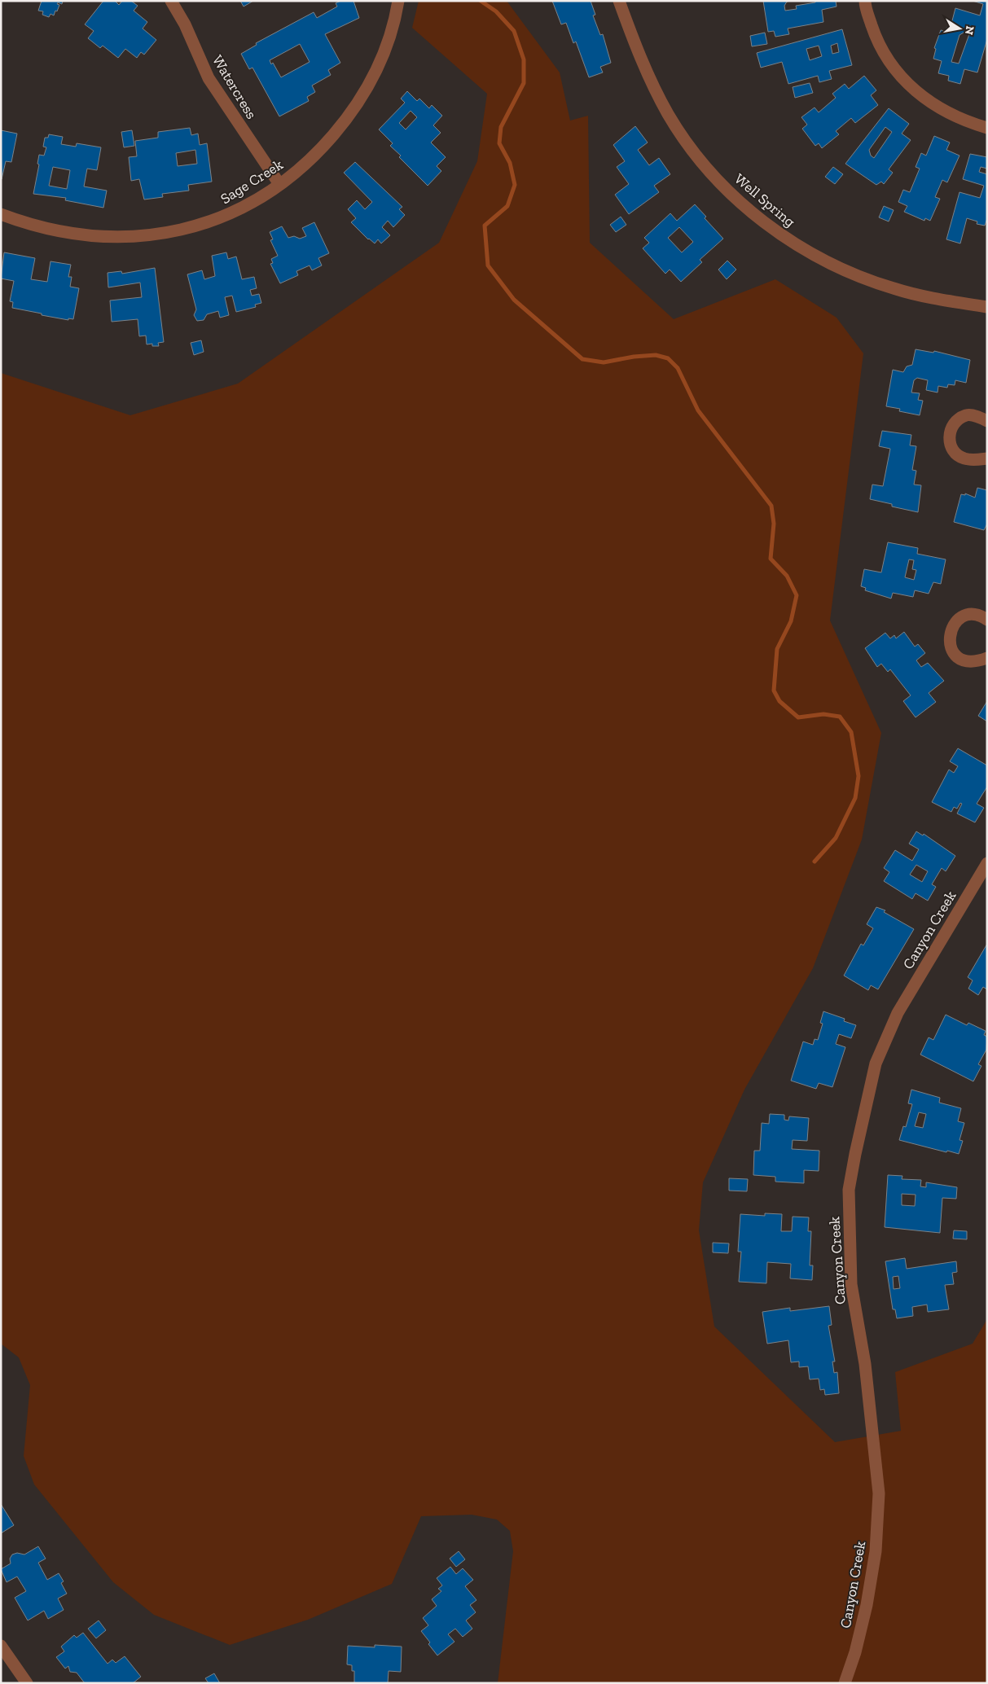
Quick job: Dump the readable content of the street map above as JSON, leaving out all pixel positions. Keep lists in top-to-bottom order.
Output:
{
  "streets": {
    "street": [
      "Watercress",
      "Sage Creek",
      "Well Spring",
      "Canyon Creek"
    ]
  },
  "crossings": [
    ["Watercress", "Sage Creek"]
  ],
  "north": "right"
}
